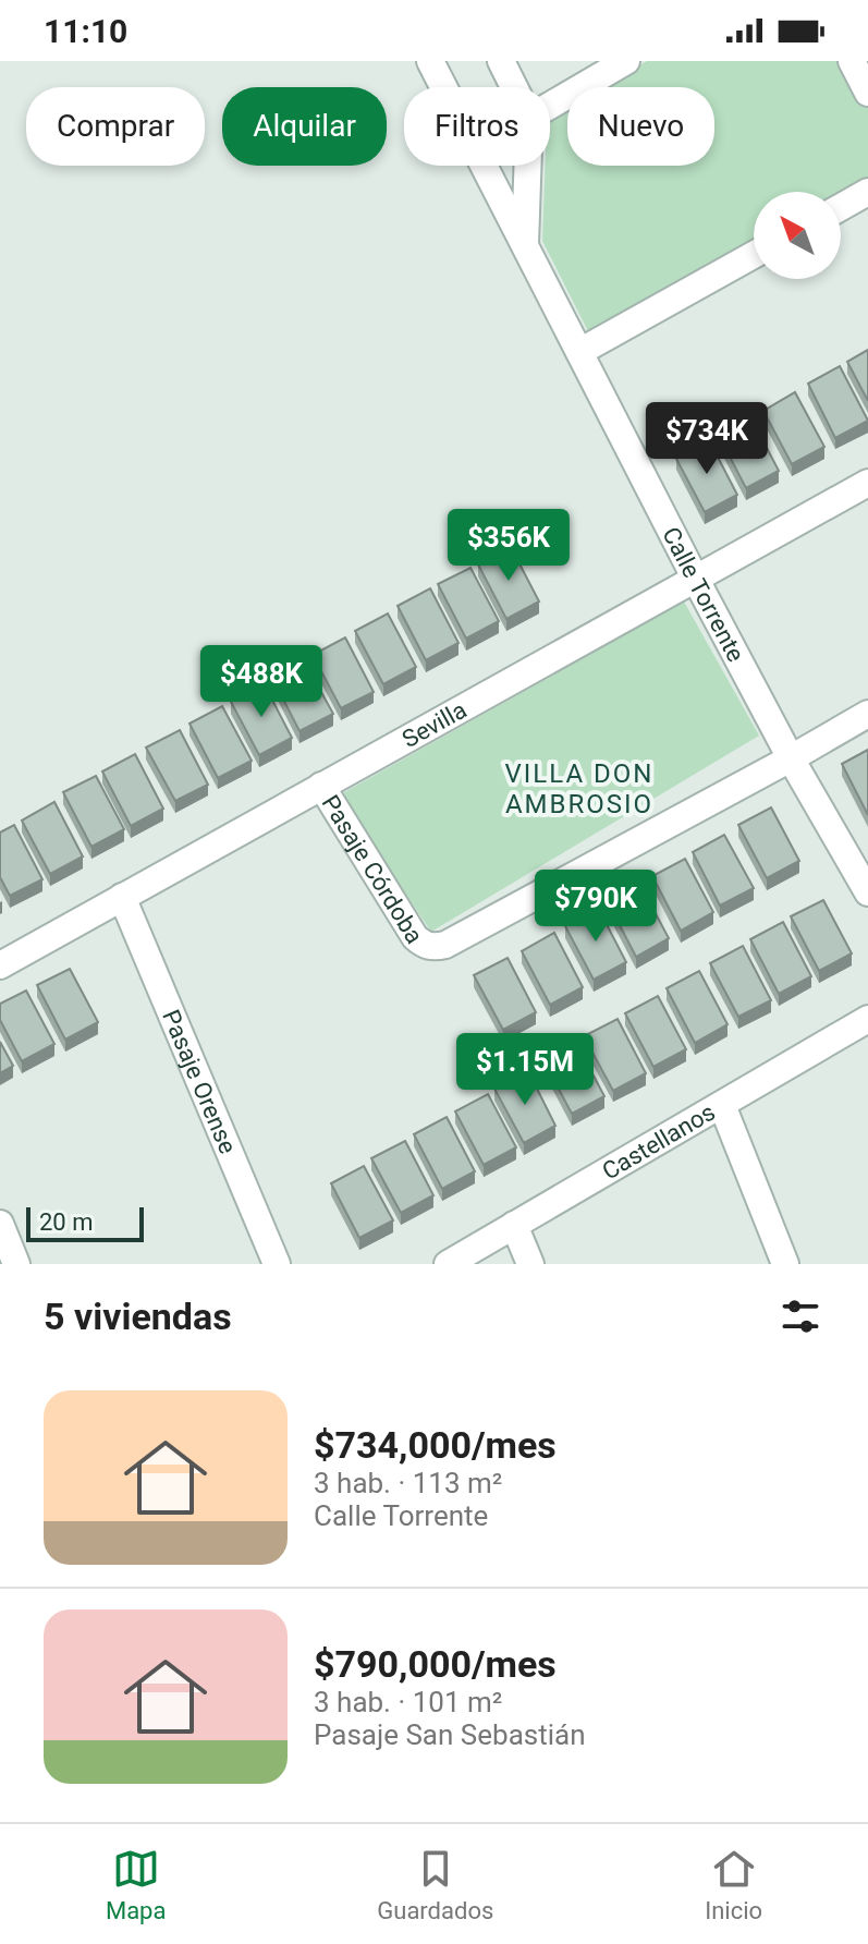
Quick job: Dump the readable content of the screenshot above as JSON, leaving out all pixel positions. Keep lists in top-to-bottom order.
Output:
{
  "streets": {
    "street": [
      "Calle Torrente",
      "Sevilla",
      "Pasaje Córdoba",
      "Pasaje Orense",
      "Castellanos"
    ]
  },
  "crossings": [
    ["Calle Torrente", "Sevilla"],
    ["Calle Torrente", "Pasaje Córdoba"],
    ["Sevilla", "Pasaje Córdoba"],
    ["Sevilla", "Pasaje Orense"]
  ],
  "districts": ["VILLA DON AMBROSIO"],
  "scale_bar": "20 m",
  "north": "top left",
  "page": {
    "status": "11:10",
    "chip": [
      "Comprar",
      "Alquilar",
      "Filtros",
      "Nuevo"
    ],
    "price": [
      "$734K",
      "$356K",
      "$488K",
      "$790K",
      "$1.15M"
    ],
    "scale": "20 m",
    "heading": "5 viviendas",
    "list": [
      {
        "name": "$734,000/mes",
        "note": "3 hab. · 113 m² · Calle Torrente"
      },
      {
        "name": "$790,000/mes",
        "note": "3 hab. · 101 m² · Pasaje San Sebastián"
      }
    ],
    "tabs": ["Mapa", "Guardados", "Inicio"]
  }
}
